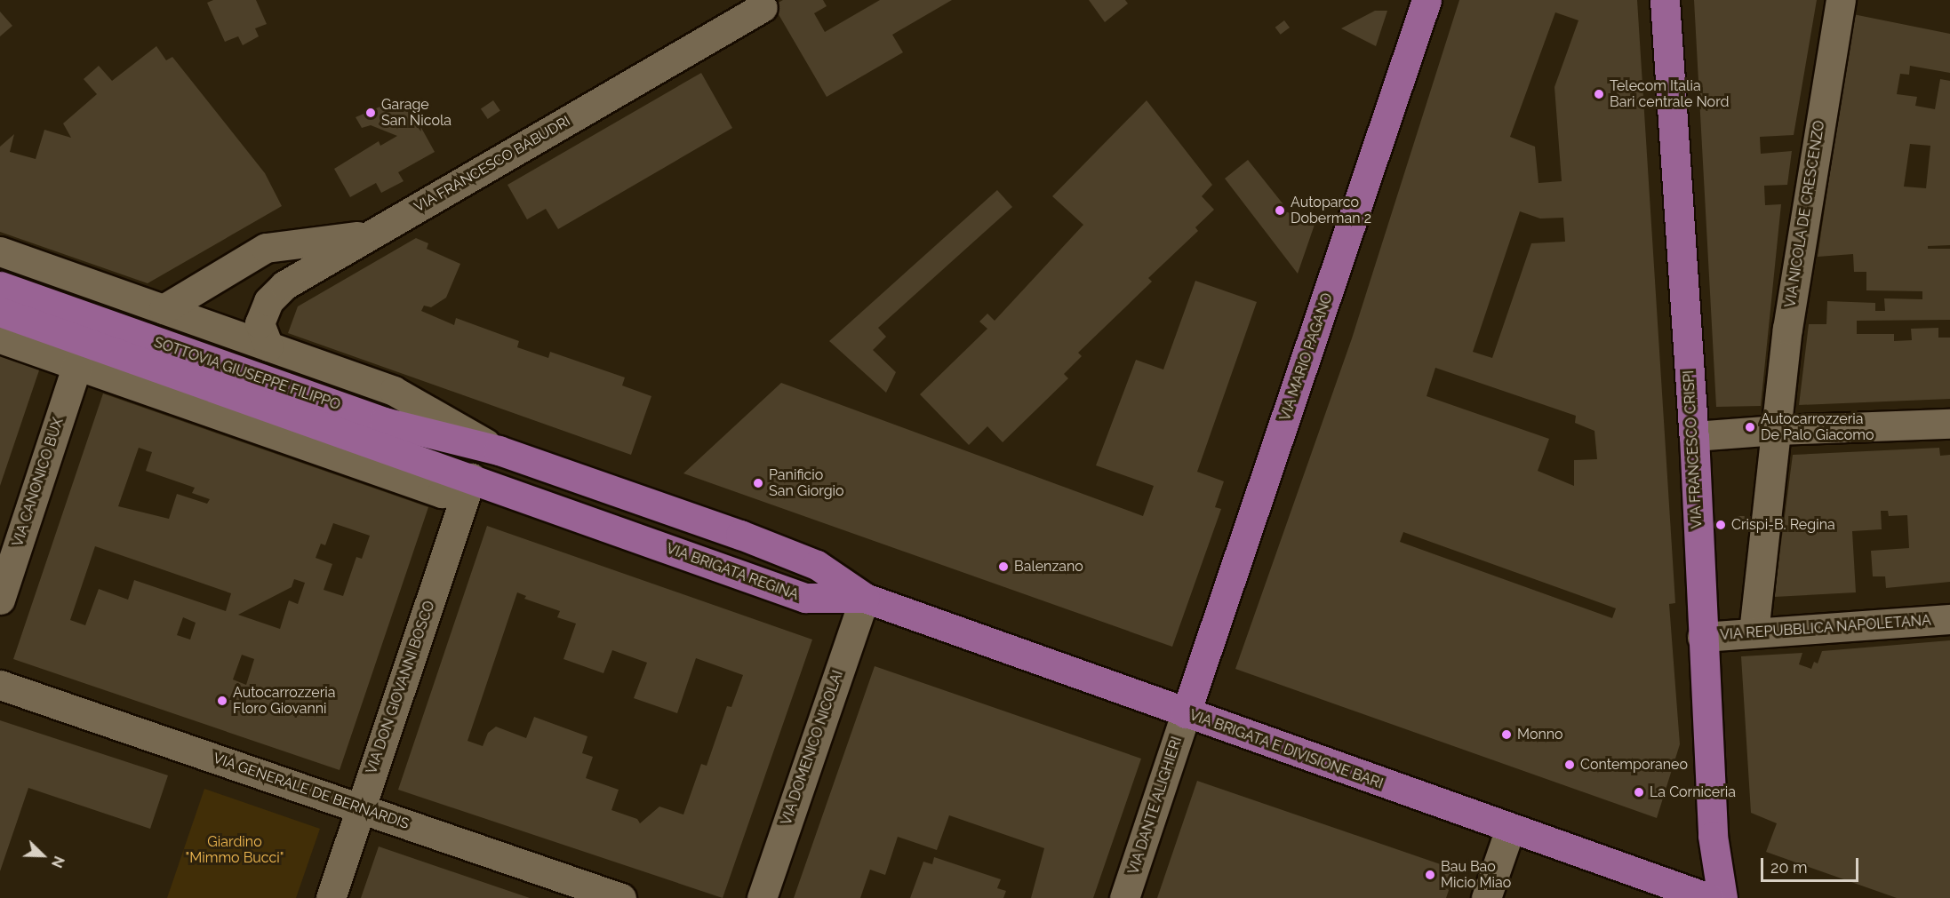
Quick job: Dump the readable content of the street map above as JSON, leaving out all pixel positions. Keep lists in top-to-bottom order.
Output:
{
  "streets": {
    "main road": [
      "VIA MARIO PAGANO",
      "SOTTOVIA GIUSEPPE FILIPPO",
      "VIA FRANCESCO CRISPI",
      "VIA BRIGATA REGINA",
      "VIA BRIGATA E DIVISIONE BARI"
    ],
    "street": [
      "VIA FRANCESCO BABUDRI",
      "VIA NICOLA DE CRESCENZO",
      "VIA CANONICO BUX",
      "VIA REPUBBLICA NAPOLETANA",
      "VIA DON GIOVANNI BOSCO",
      "VIA DOMENICO NICOLAI",
      "VIA GENERALE DE BERNARDIS",
      "VIA DANTE ALIGHIERI"
    ]
  },
  "crossings": [
    ["VIA NICOLA DE CRESCENZO", "VIA REPUBBLICA NAPOLETANA"],
    ["VIA MARIO PAGANO", "VIA BRIGATA E DIVISIONE BARI"],
    ["VIA MARIO PAGANO", "VIA DANTE ALIGHIERI"],
    ["SOTTOVIA GIUSEPPE FILIPPO", "VIA BRIGATA REGINA"],
    ["SOTTOVIA GIUSEPPE FILIPPO", "VIA DON GIOVANNI BOSCO"],
    ["VIA FRANCESCO CRISPI", "VIA REPUBBLICA NAPOLETANA"],
    ["VIA BRIGATA REGINA", "VIA DON GIOVANNI BOSCO"],
    ["VIA BRIGATA REGINA", "VIA DOMENICO NICOLAI"],
    ["VIA BRIGATA REGINA", "VIA BRIGATA E DIVISIONE BARI"],
    ["VIA DON GIOVANNI BOSCO", "VIA GENERALE DE BERNARDIS"],
    ["VIA DOMENICO NICOLAI", "VIA BRIGATA E DIVISIONE BARI"],
    ["VIA BRIGATA E DIVISIONE BARI", "VIA DANTE ALIGHIERI"]
  ],
  "parks": ["Giardino \"Mimmo Bucci\""],
  "places": [
    "Telecom Italia Bari centrale Nord",
    "Garage San Nicola",
    "Autoparco Doberman 2",
    "Autocarrozzeria De Palo Giacomo",
    "Panificio San Giorgio",
    "Crispi-B. Regina",
    "Balenzano",
    "Autocarrozzeria Floro Giovanni",
    "Monno",
    "Contemporaneo",
    "La Corniceria",
    "Bau Bao Micio Miao"
  ],
  "scale_bar": "20 m",
  "north": "bottom right"
}
